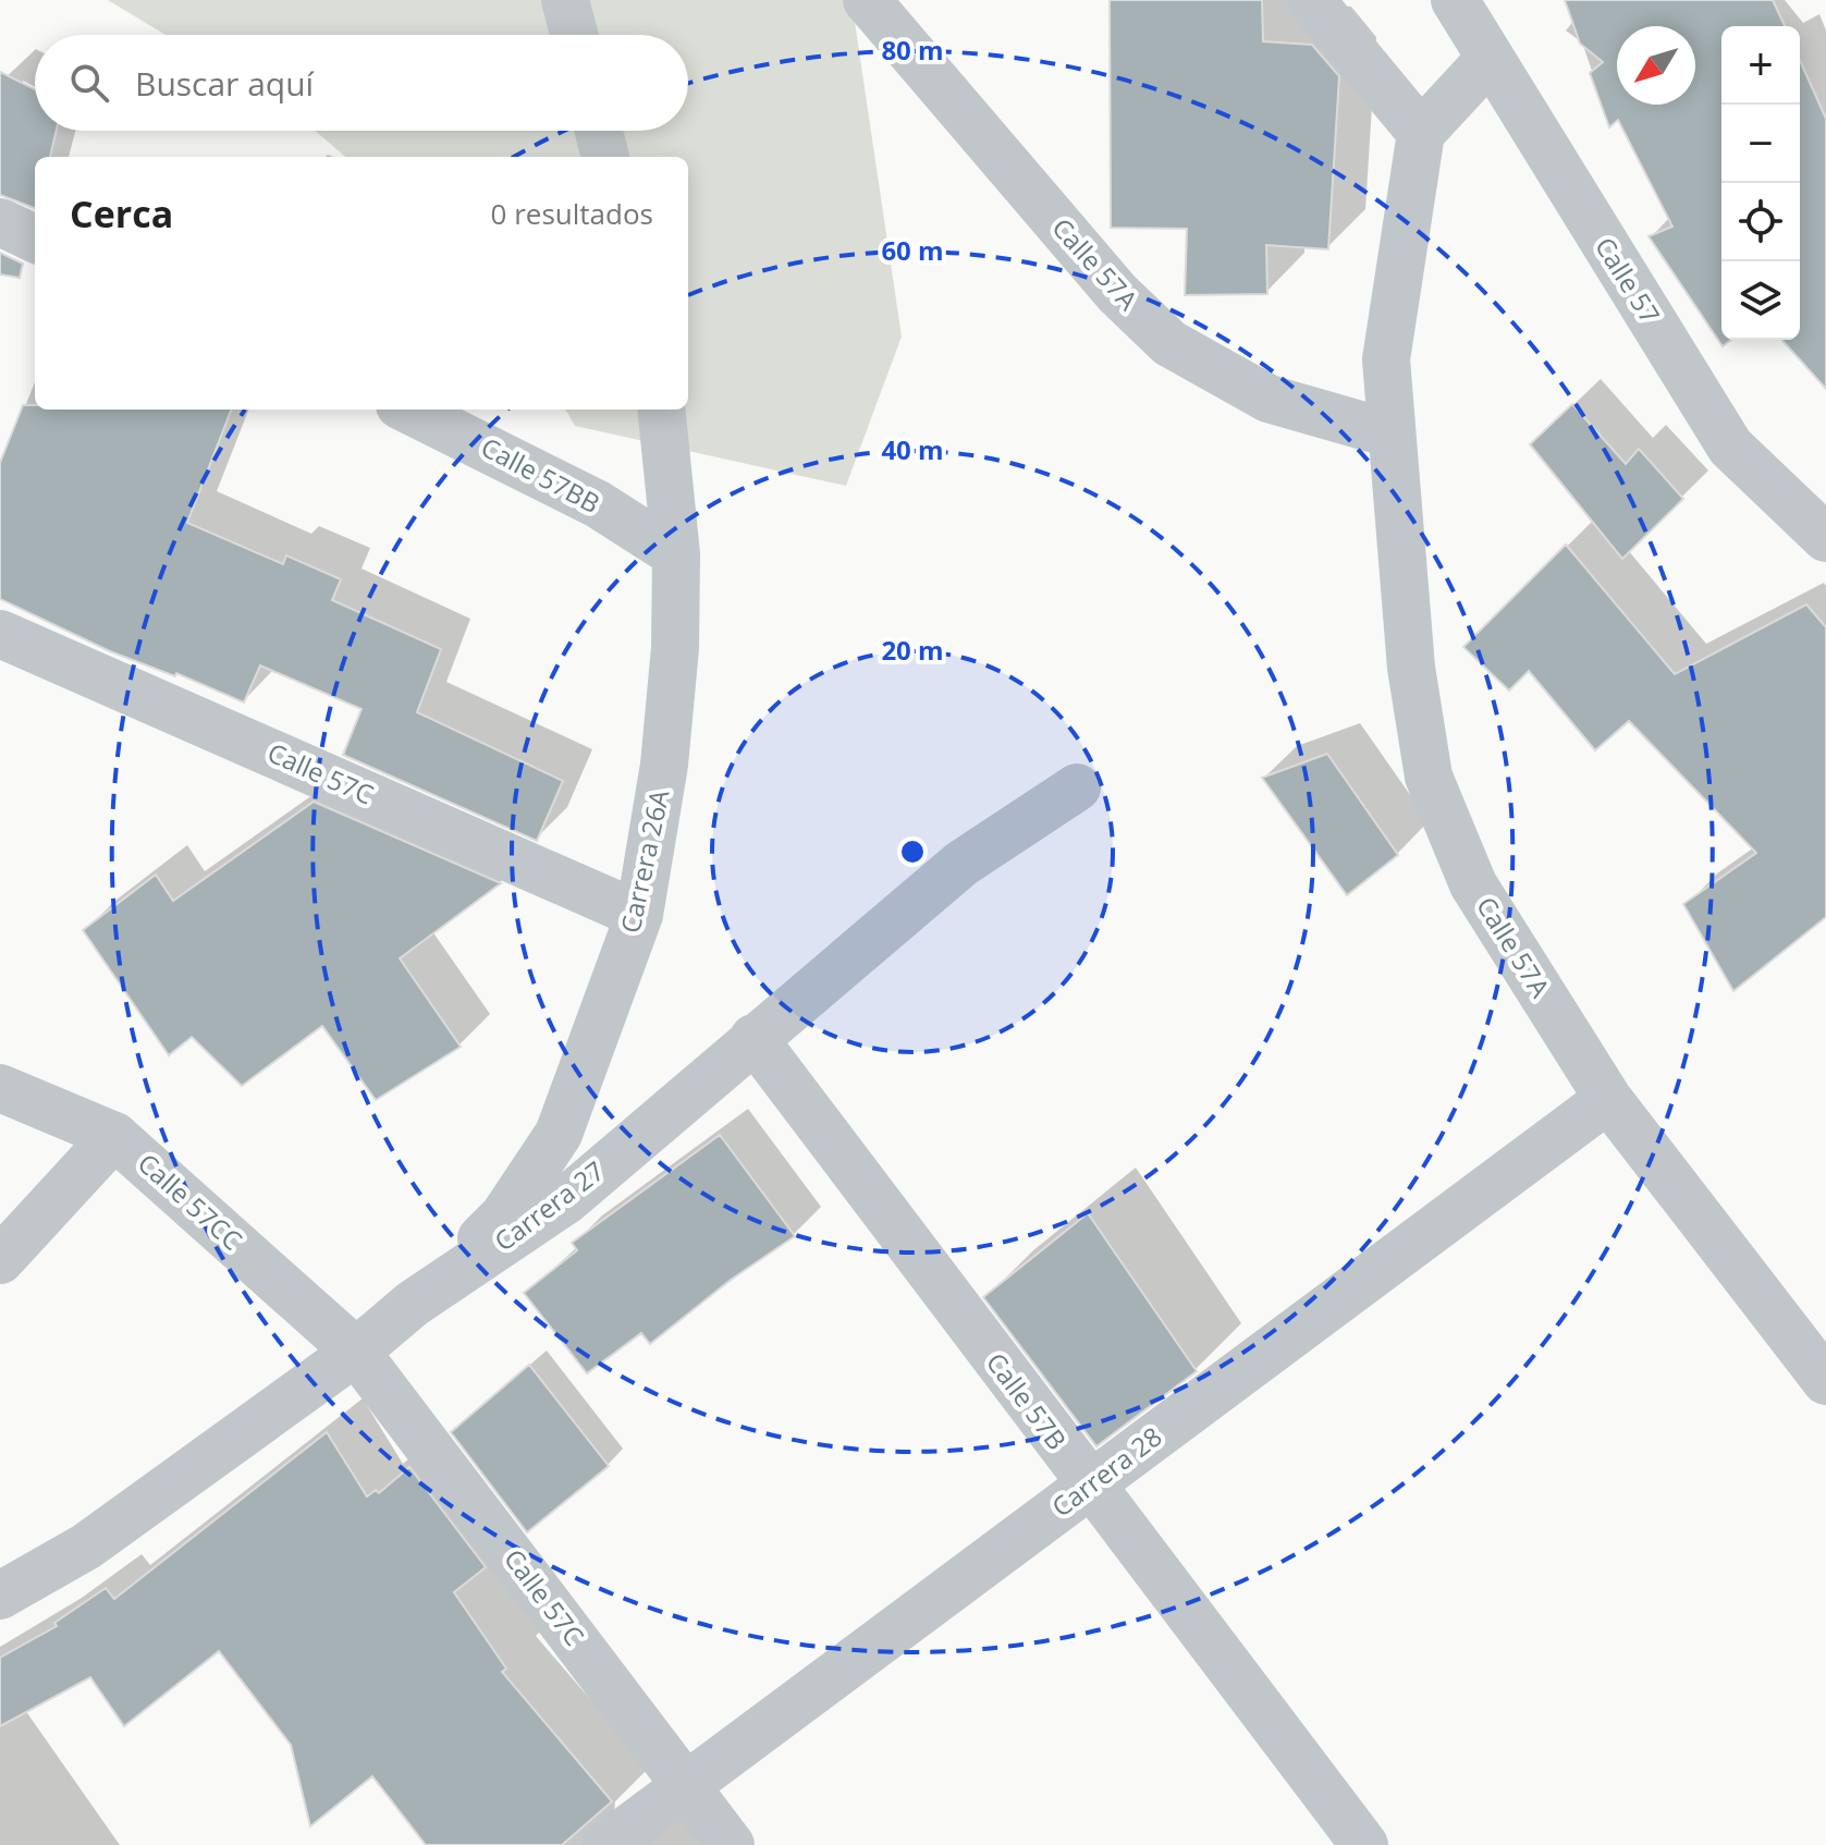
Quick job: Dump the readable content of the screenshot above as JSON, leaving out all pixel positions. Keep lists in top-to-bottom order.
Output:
{
  "streets": {
    "street": [
      "Calle 57A",
      "Calle 57",
      "Calle 57BB",
      "Calle 57C",
      "Carrera 26A",
      "Calle 57CC",
      "Carrera 27",
      "Calle 57B",
      "Carrera 28"
    ]
  },
  "crossings": [
    ["Calle 57A", "Carrera 28"],
    ["Calle 57BB", "Carrera 26A"],
    ["Calle 57C", "Carrera 26A"],
    ["Calle 57C", "Calle 57CC"],
    ["Calle 57C", "Carrera 27"],
    ["Calle 57C", "Carrera 28"],
    ["Carrera 26A", "Carrera 27"],
    ["Calle 57CC", "Carrera 27"],
    ["Carrera 27", "Calle 57B"],
    ["Calle 57B", "Carrera 28"]
  ],
  "north": "bottom left",
  "page": {
    "map_buttons": ["+", "−"],
    "search": "Buscar aquí",
    "heading": ["Cerca", "0 resultados"]
  },
  "rings": [
    "80 m",
    "60 m",
    "40 m",
    "20 m"
  ]
}
